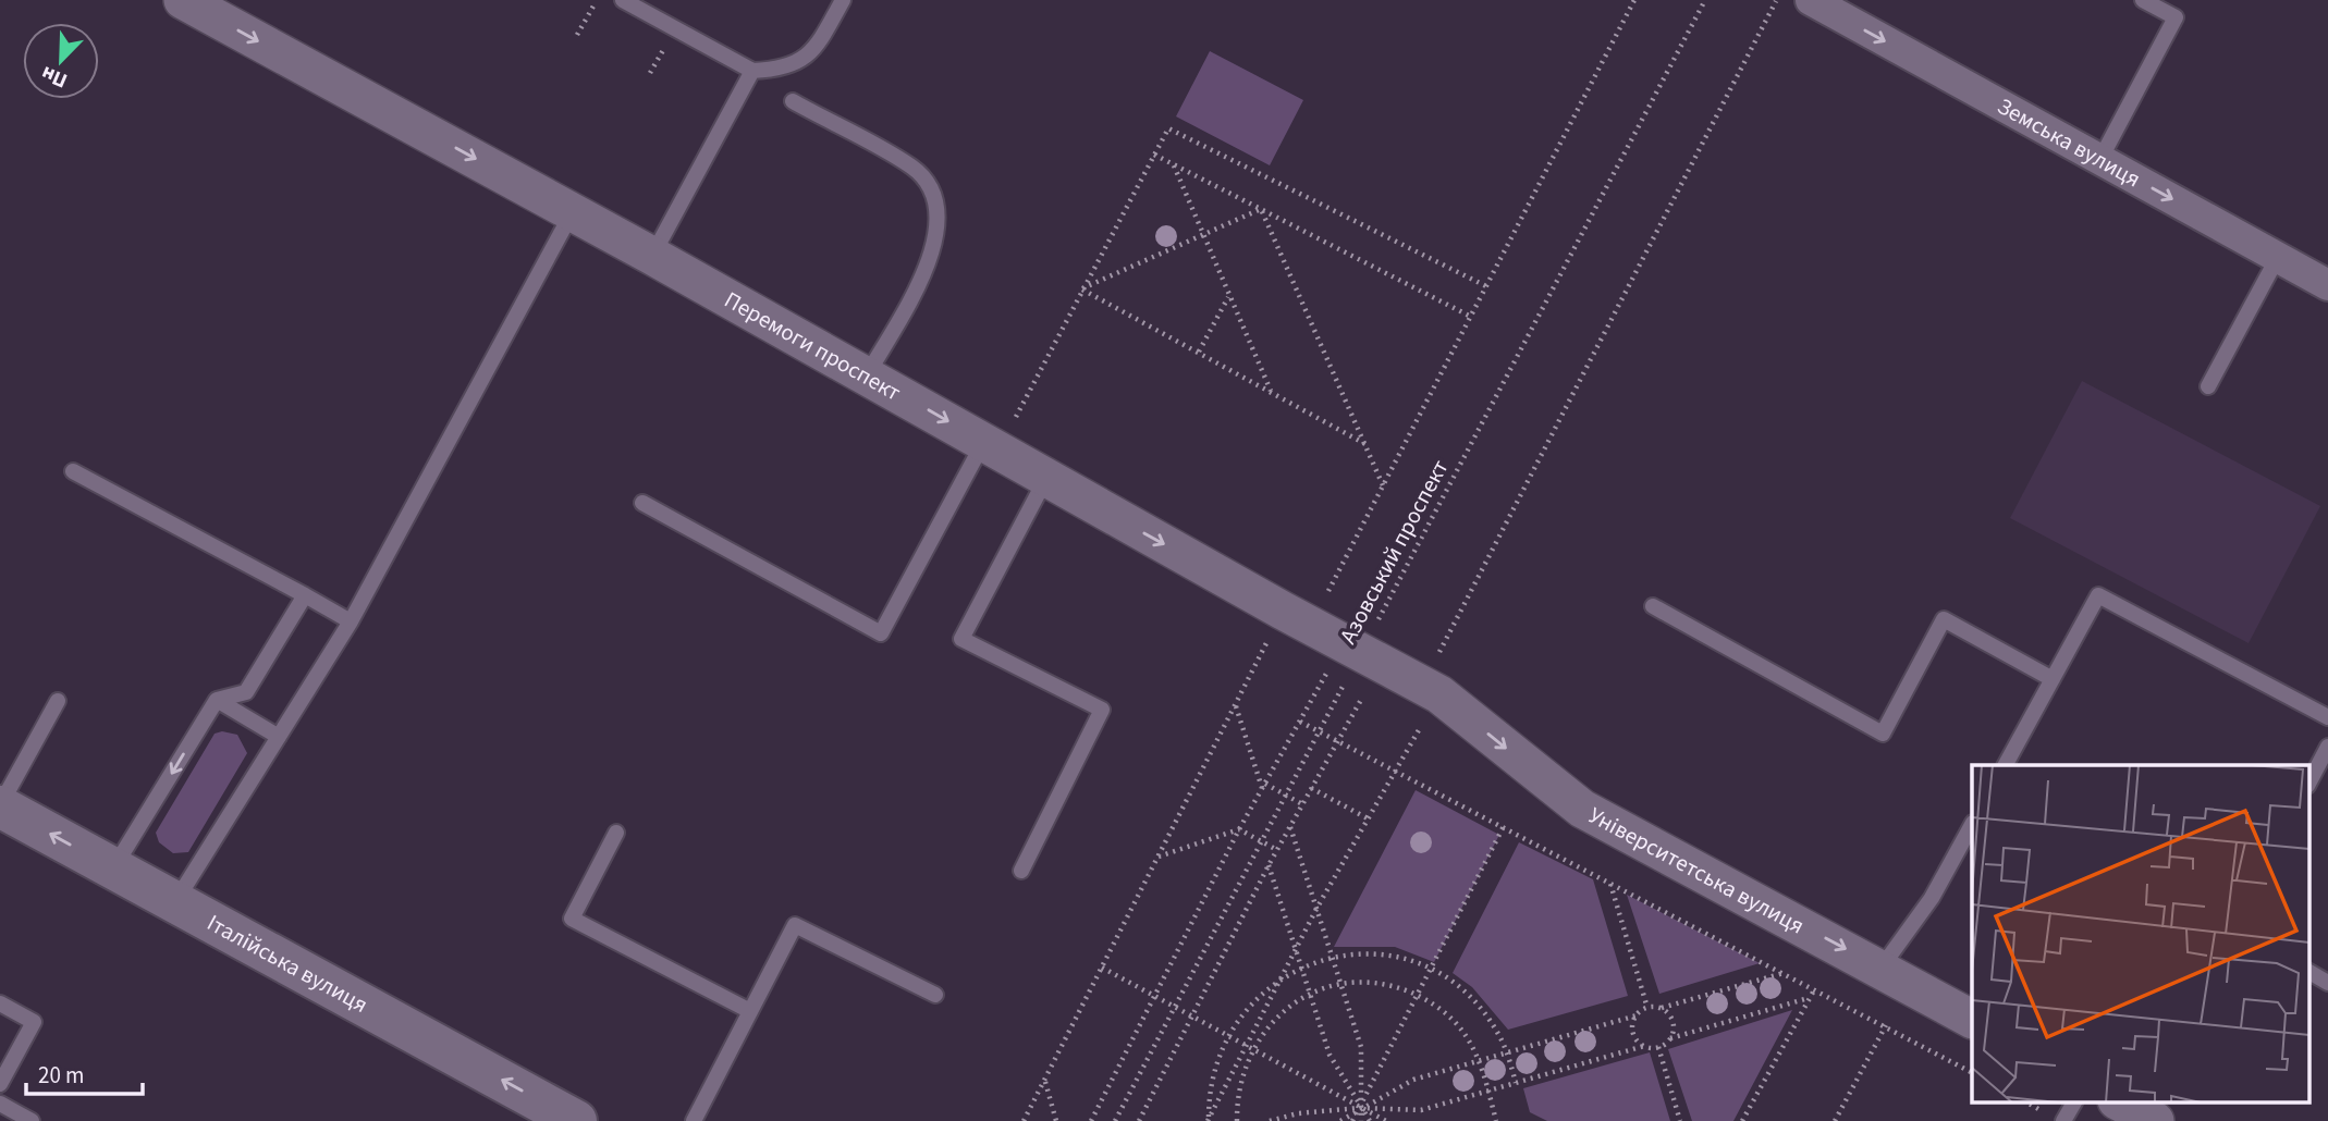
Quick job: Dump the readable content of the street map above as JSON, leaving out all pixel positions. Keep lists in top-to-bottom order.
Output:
{
  "streets": {
    "main road": ["Італійська вулиця"],
    "street": ["Земська вулиця", "Перемоги проспект", "Університетська вулиця"],
    "path": ["Азовський проспект"]
  },
  "crossings": [
    ["Перемоги проспект", "Азовський проспект"],
    ["Перемоги проспект", "Університетська вулиця"]
  ],
  "one_way": [
    "Земська вулиця",
    "Перемоги проспект",
    "Університетська вулиця",
    "Італійська вулиця"
  ],
  "scale_bar": "20 m",
  "north": "bottom left"
}
